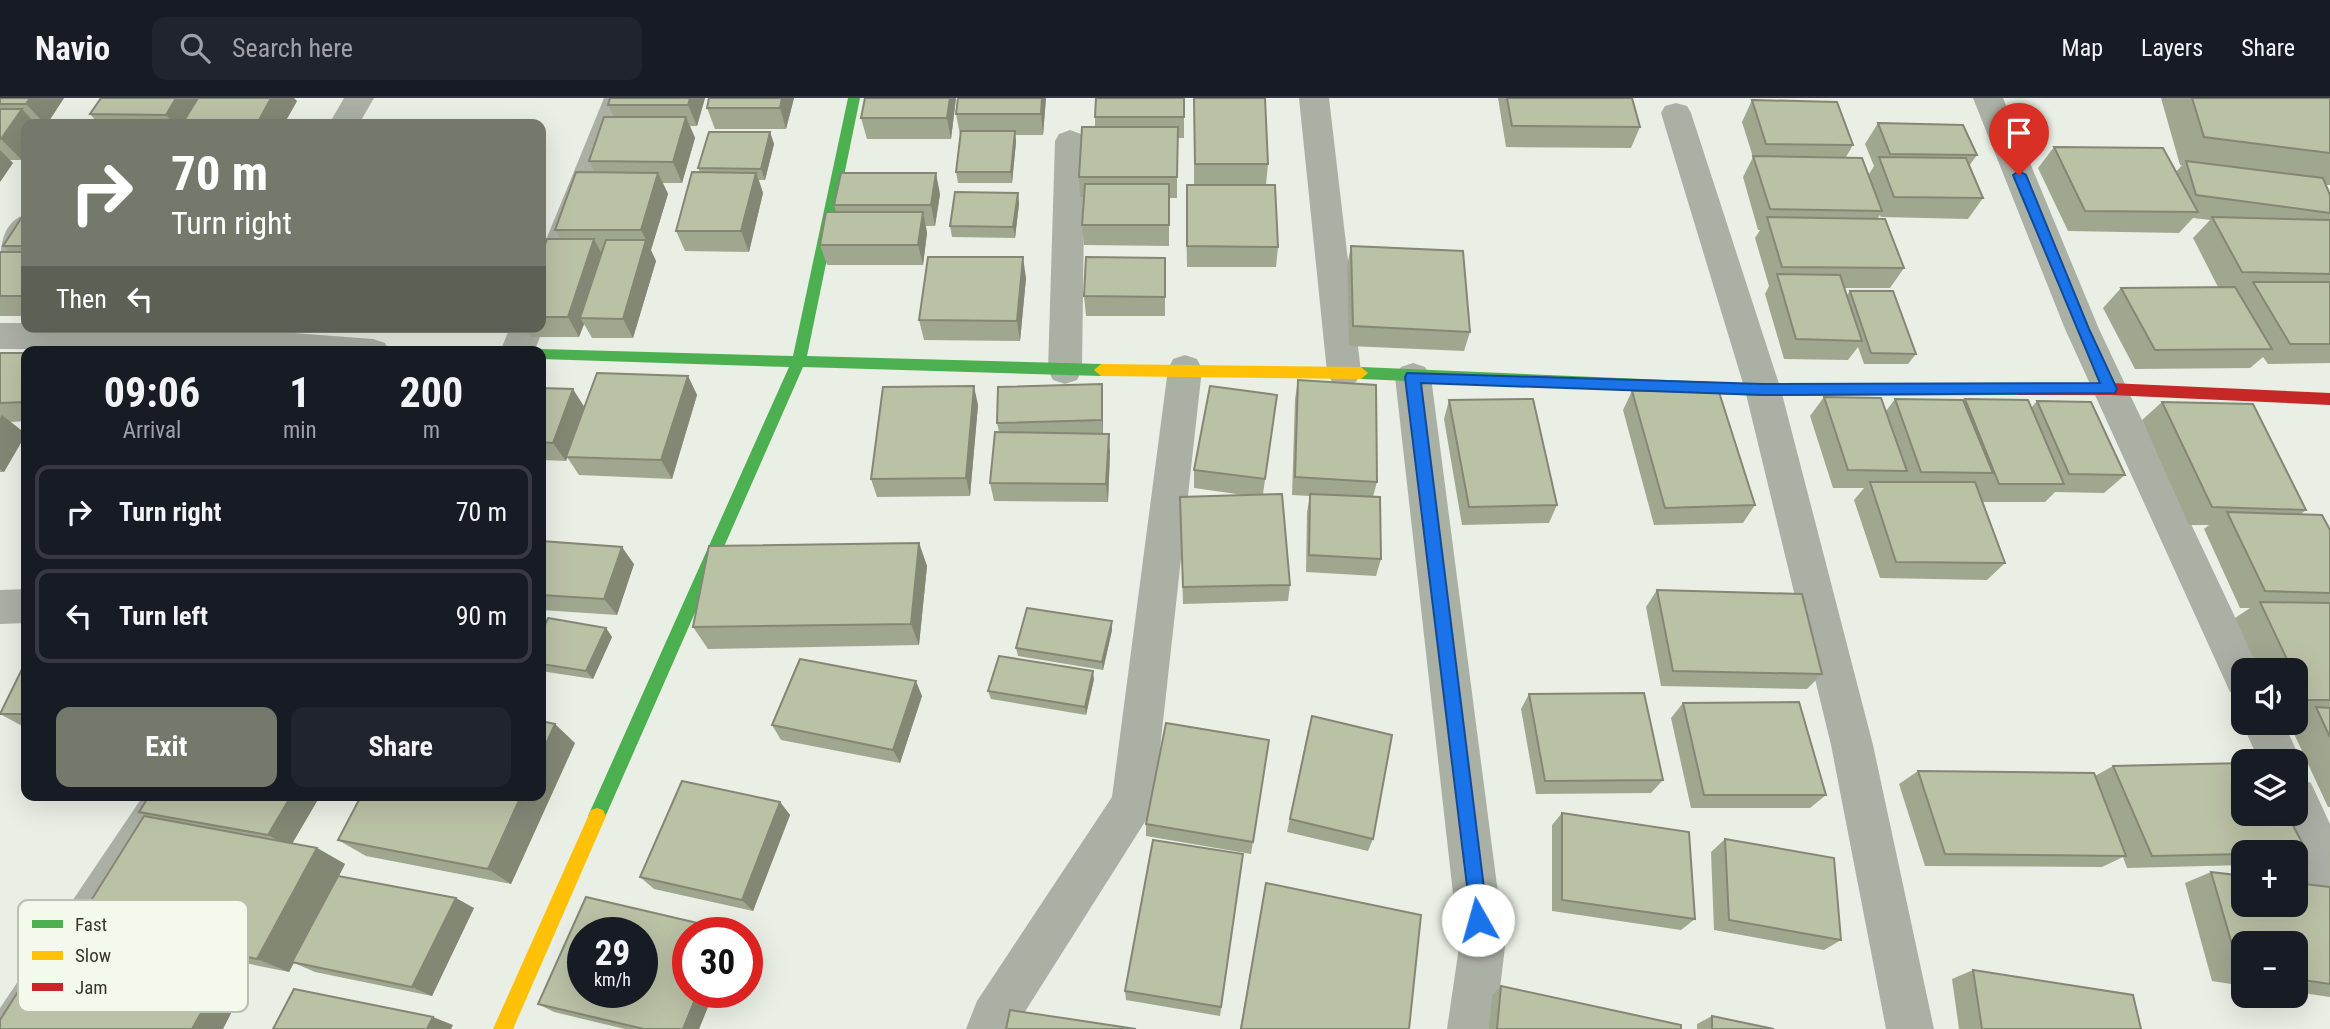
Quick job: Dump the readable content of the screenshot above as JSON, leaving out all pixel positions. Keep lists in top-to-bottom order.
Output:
{
  "legend": ["Fast", "Slow", "Jam"],
  "page": {
    "header": "Navio",
    "search": "Search here",
    "nav": ["Map", "Layers", "Share"],
    "turn": ["70 m", "Turn right"],
    "then": "Then",
    "eta": [
      "09:06",
      "Arrival",
      "1",
      "min",
      "200",
      "m"
    ],
    "list": [
      {
        "name": "Turn right",
        "value": "70 m"
      },
      {
        "name": "Turn left",
        "value": "90 m"
      }
    ],
    "map_buttons": ["+", "−"],
    "buttons": ["Exit", "Share"],
    "speed": "29 km/h",
    "limit": "30"
  }
}
